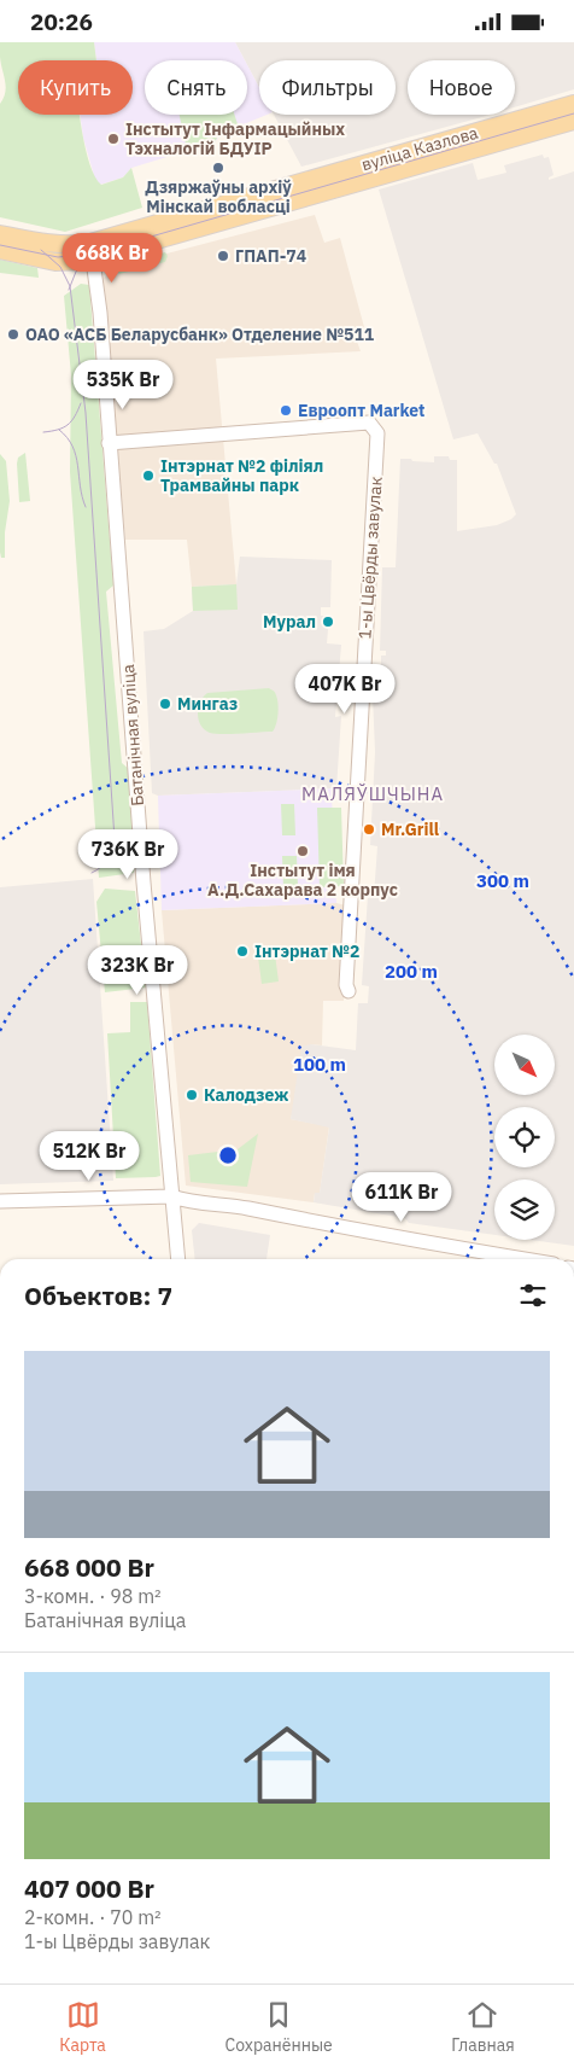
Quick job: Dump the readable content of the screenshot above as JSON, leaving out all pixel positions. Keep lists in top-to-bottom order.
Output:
{
  "streets": {
    "main road": ["вуліца Казлова"],
    "street": ["1-ы Цвёрды завулак", "Батанічная вуліца"]
  },
  "crossings": [
    ["вуліца Казлова", "Батанічная вуліца"],
    ["1-ы Цвёрды завулак", "Батанічная вуліца"]
  ],
  "districts": ["МАЛЯЎШЧЫНА"],
  "places": [
    "Інстытут Інфармацыйных Тэхналогій БДУІР",
    "Дзяржаўны архіў Мінскай вобласці",
    "ГПАП-74",
    "ОАО «АСБ Беларусбанк» Отделение №511",
    "Евроопт Market",
    "Інтэрнат №2 філіял Трамвайны парк",
    "Мурал",
    "Мингаз",
    "Mr.Grill",
    "Інстытут імя А.Д.Сахарава 2 корпус",
    "Інтэрнат №2",
    "Калодзеж"
  ],
  "north": "bottom right",
  "page": {
    "status": "20:26",
    "chip": [
      "Купить",
      "Снять",
      "Фильтры",
      "Новое"
    ],
    "price": [
      "668K Br",
      "535K Br",
      "407K Br",
      "736K Br",
      "323K Br",
      "512K Br",
      "611K Br"
    ],
    "heading": "Объектов: 7",
    "list": [
      {
        "name": "668 000 Br",
        "note": "3-комн. · 98 m² · Батанічная вуліца"
      },
      {
        "name": "407 000 Br",
        "note": "2-комн. · 70 m² · 1-ы Цвёрды завулак"
      }
    ],
    "tabs": ["Карта", "Сохранённые", "Главная"]
  },
  "rings": ["300 m", "200 m", "100 m"]
}
